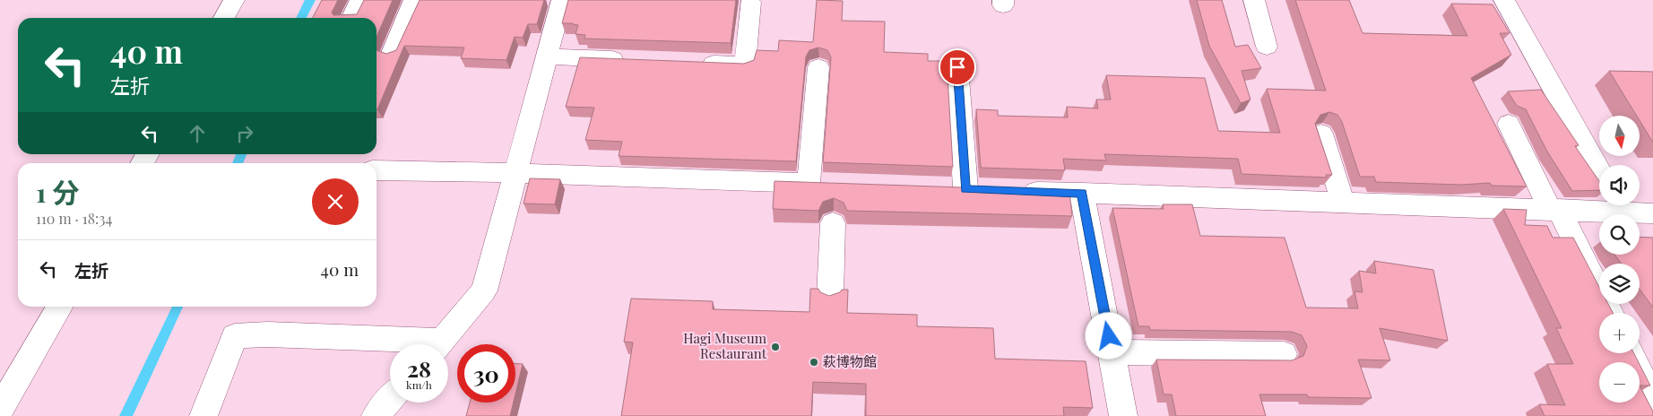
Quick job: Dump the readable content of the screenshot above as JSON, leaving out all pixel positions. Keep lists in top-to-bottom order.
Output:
{
  "places": ["Hagi Museum Restaurant", "萩博物館"],
  "north": "bottom",
  "page": {
    "turn": ["40 m", "左折"],
    "map_buttons": ["+", "−"],
    "heading": ["1 分", "110 m · 18:34"],
    "list": [
      {
        "name": "左折",
        "value": "40 m"
      }
    ],
    "speed": "28 km/h",
    "limit": "30"
  }
}
